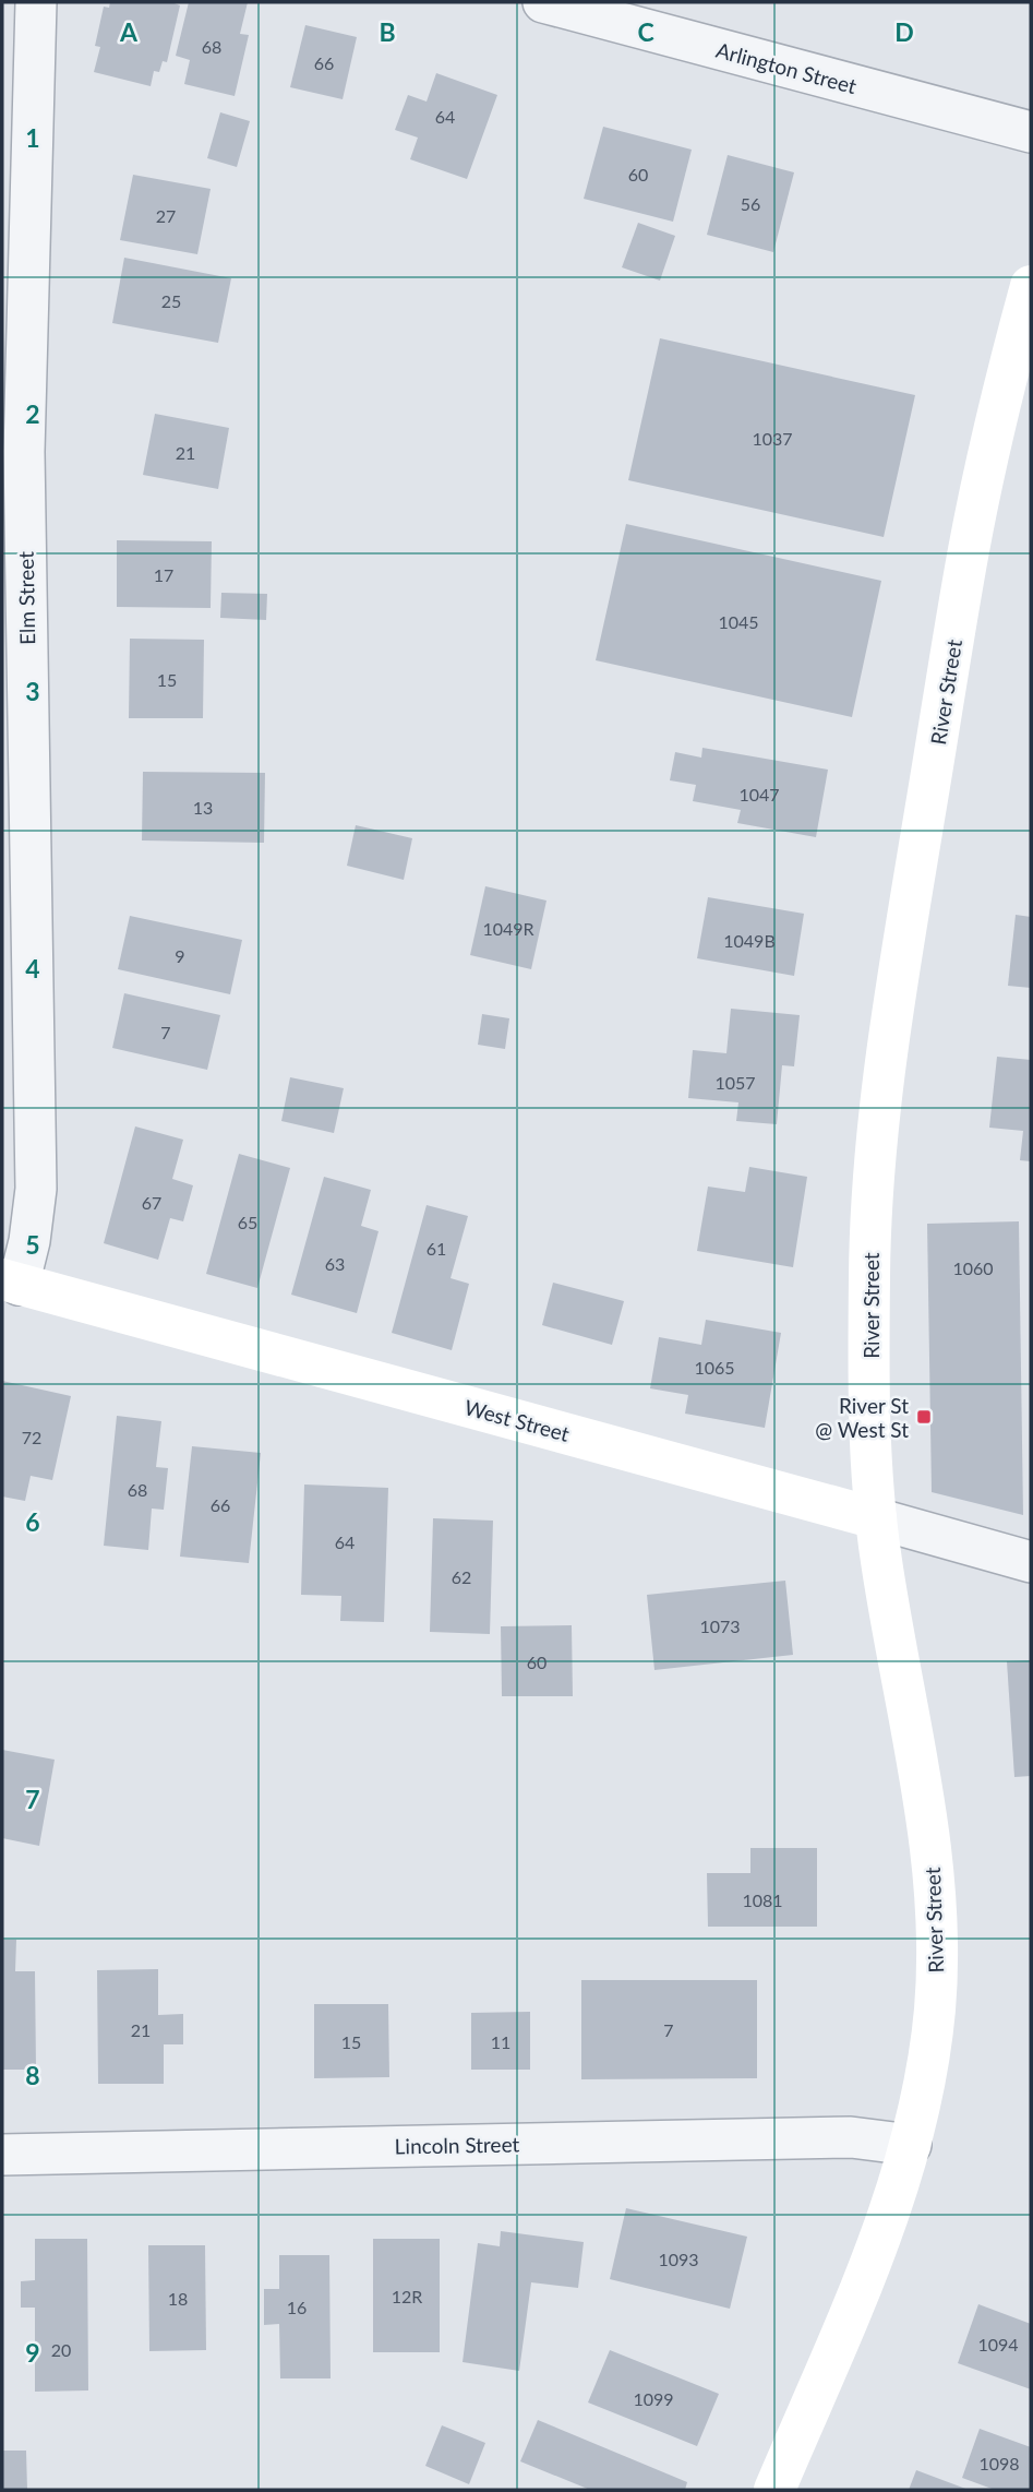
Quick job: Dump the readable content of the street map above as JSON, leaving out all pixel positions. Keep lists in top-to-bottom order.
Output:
{
  "streets": {
    "main road": ["River Street", "West Street"],
    "street": ["Arlington Street", "Elm Street", "Lincoln Street"]
  },
  "crossings": [
    ["Elm Street", "West Street"],
    ["River Street", "West Street"],
    ["River Street", "Lincoln Street"]
  ],
  "places": {
    "transit": ["River St @ West St"]
  },
  "house_numbers": [
    "68",
    "66",
    "64",
    "60",
    "56",
    "27",
    "25",
    "1037",
    "21",
    "17",
    "1045",
    "15",
    "1047",
    "13",
    "1049R",
    "1049B",
    "9",
    "7",
    "1057",
    "67",
    "65",
    "61",
    "63",
    "1060",
    "1065",
    "72",
    "68",
    "66",
    "64",
    "62",
    "1073",
    "60",
    "1081",
    "21",
    "7",
    "15",
    "11",
    "1093",
    "12R",
    "18",
    "16",
    "1094",
    "20",
    "1099",
    "1098"
  ],
  "grid": {
    "columns": [
      "A",
      "B",
      "C",
      "D"
    ],
    "rows": [
      "1",
      "2",
      "3",
      "4",
      "5",
      "6",
      "7",
      "8",
      "9"
    ]
  }
}
